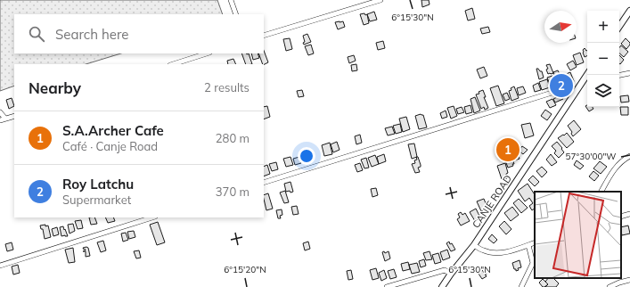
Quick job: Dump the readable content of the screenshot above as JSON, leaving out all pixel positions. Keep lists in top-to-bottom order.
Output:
{
  "streets": {
    "street": ["CANJE ROAD"]
  },
  "north": "right",
  "page": {
    "map_buttons": ["+", "−"],
    "search": "Search here",
    "heading": ["Nearby", "2 results"],
    "pins": ["2", "1"],
    "list": [
      {
        "mark": "1",
        "name": "S.A.Archer Cafe",
        "note": "Café · Canje Road",
        "value": "280 m"
      },
      {
        "mark": "2",
        "name": "Roy Latchu",
        "note": "Supermarket",
        "value": "370 m"
      }
    ]
  },
  "coordinates": ["6°15'30\"N", "57°30'00\"W", "6°15'20\"N"]
}
